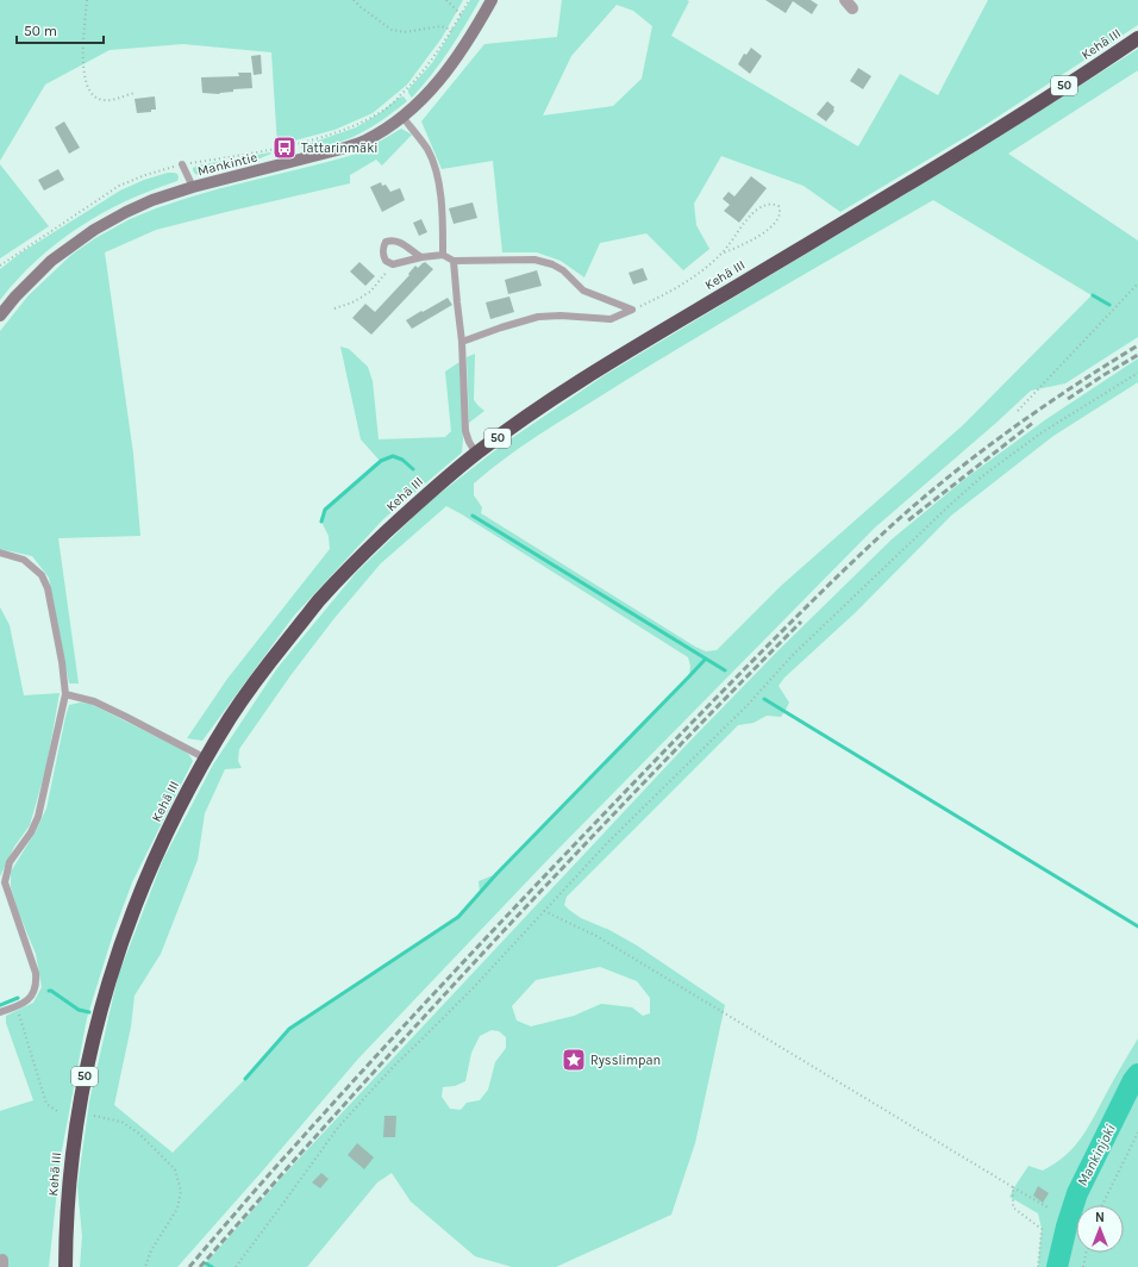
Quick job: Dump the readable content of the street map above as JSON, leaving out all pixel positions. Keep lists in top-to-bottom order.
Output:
{
  "streets": {
    "highway": ["Kehä III", "50"],
    "street": ["Mankintie"]
  },
  "water": ["Mankinjoki"],
  "places": {
    "bus stop": ["Tattarinmäki"],
    "place": ["Rysslimpan"]
  },
  "scale_bar": "50 m",
  "north": "top"
}
